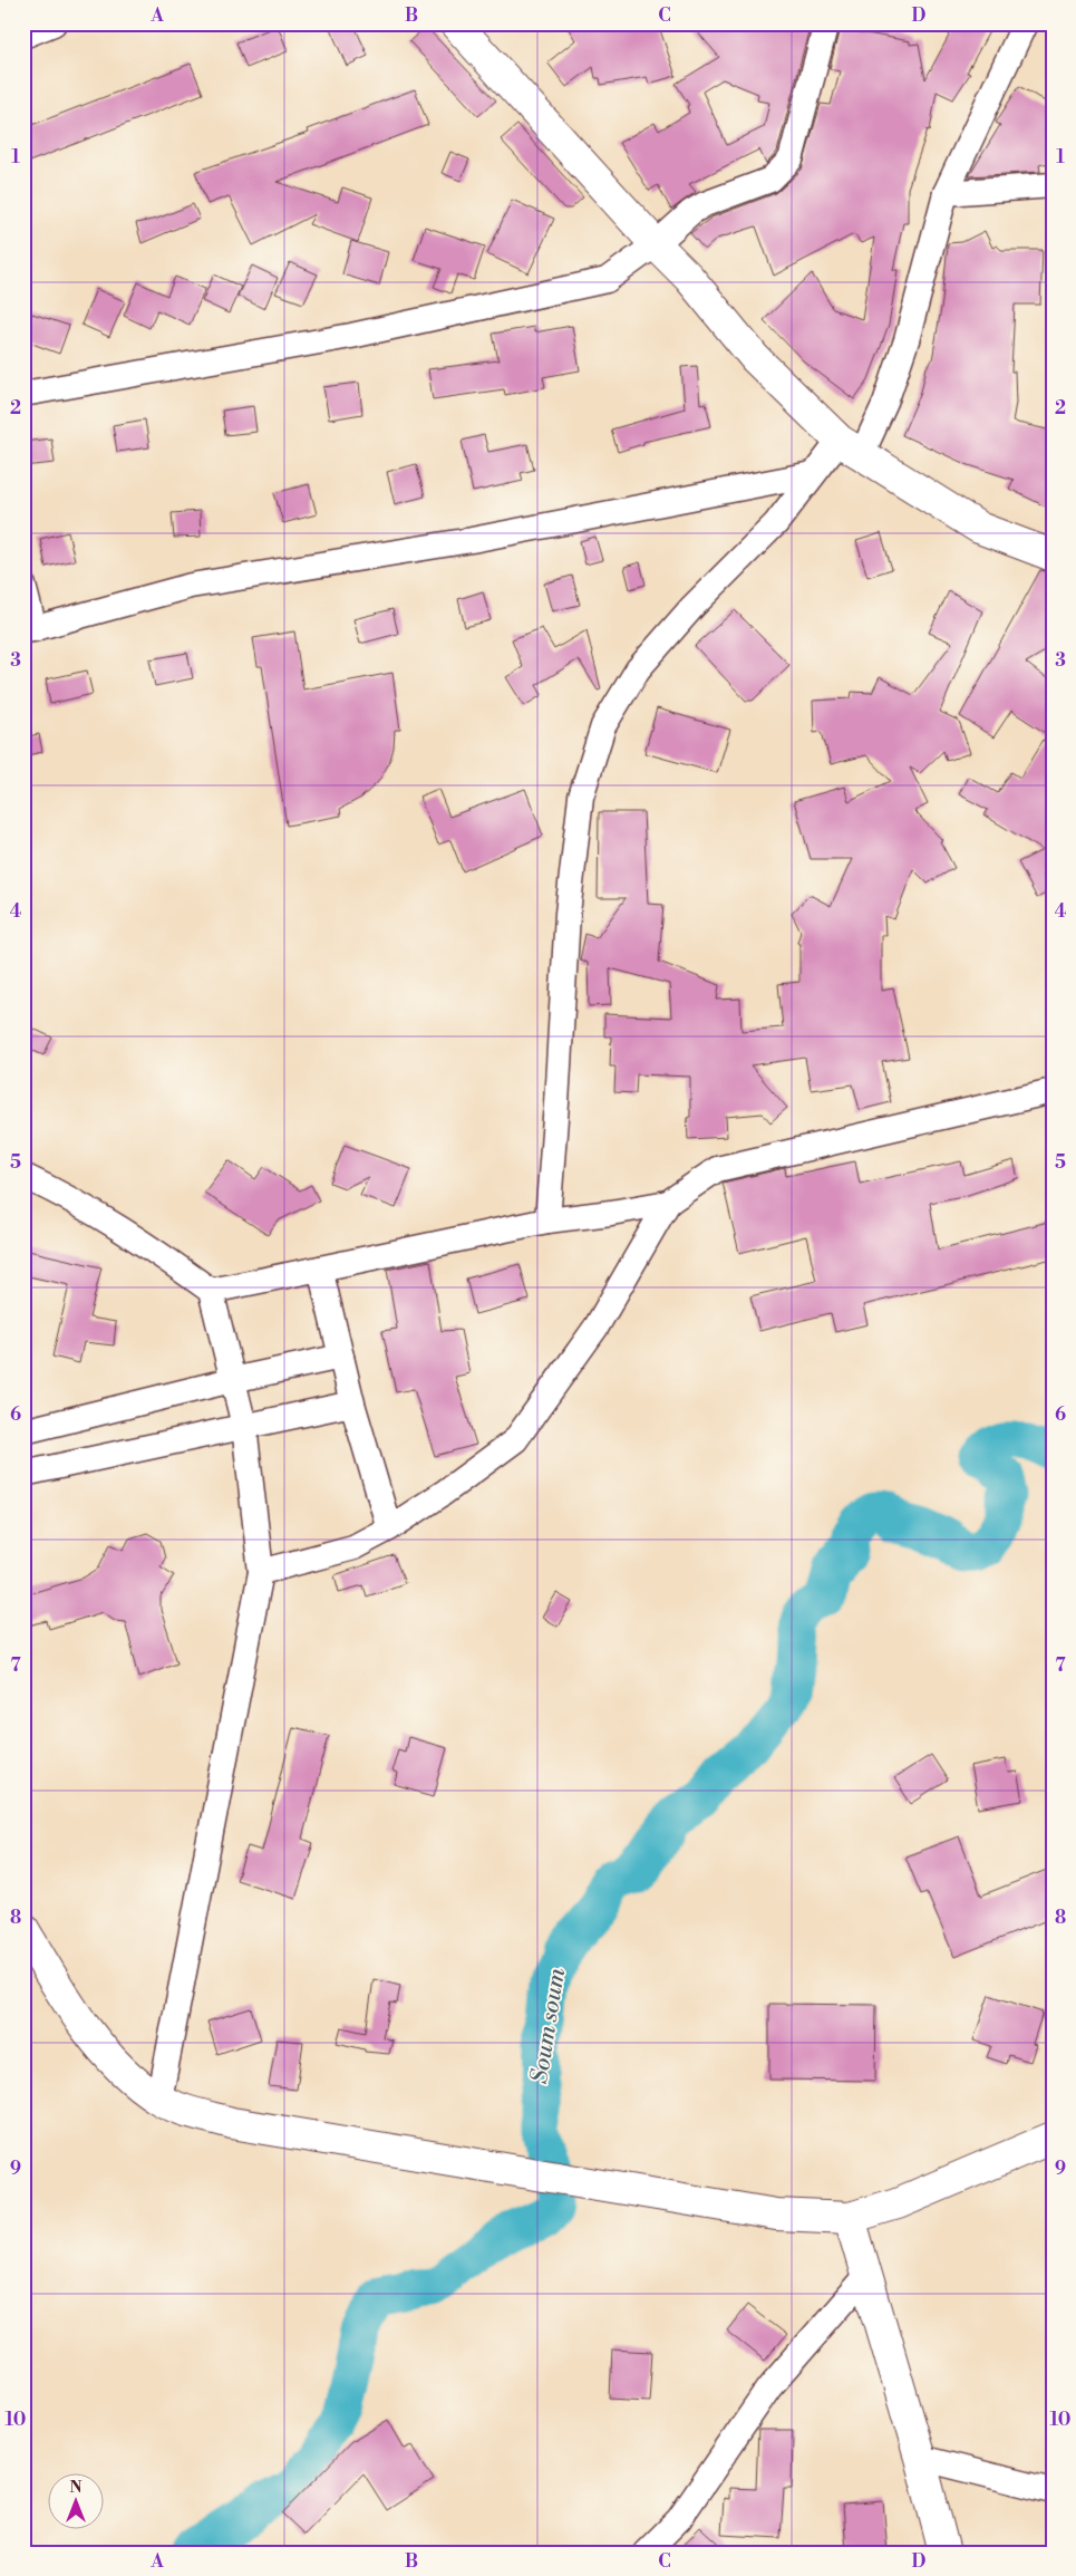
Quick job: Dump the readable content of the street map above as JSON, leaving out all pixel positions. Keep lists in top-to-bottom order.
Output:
{
  "water": ["Soum soum"],
  "north": "top",
  "grid": {
    "columns": [
      "A",
      "B",
      "C",
      "D"
    ],
    "rows": [
      "1",
      "2",
      "3",
      "4",
      "5",
      "6",
      "7",
      "8",
      "9",
      "10"
    ]
  }
}
